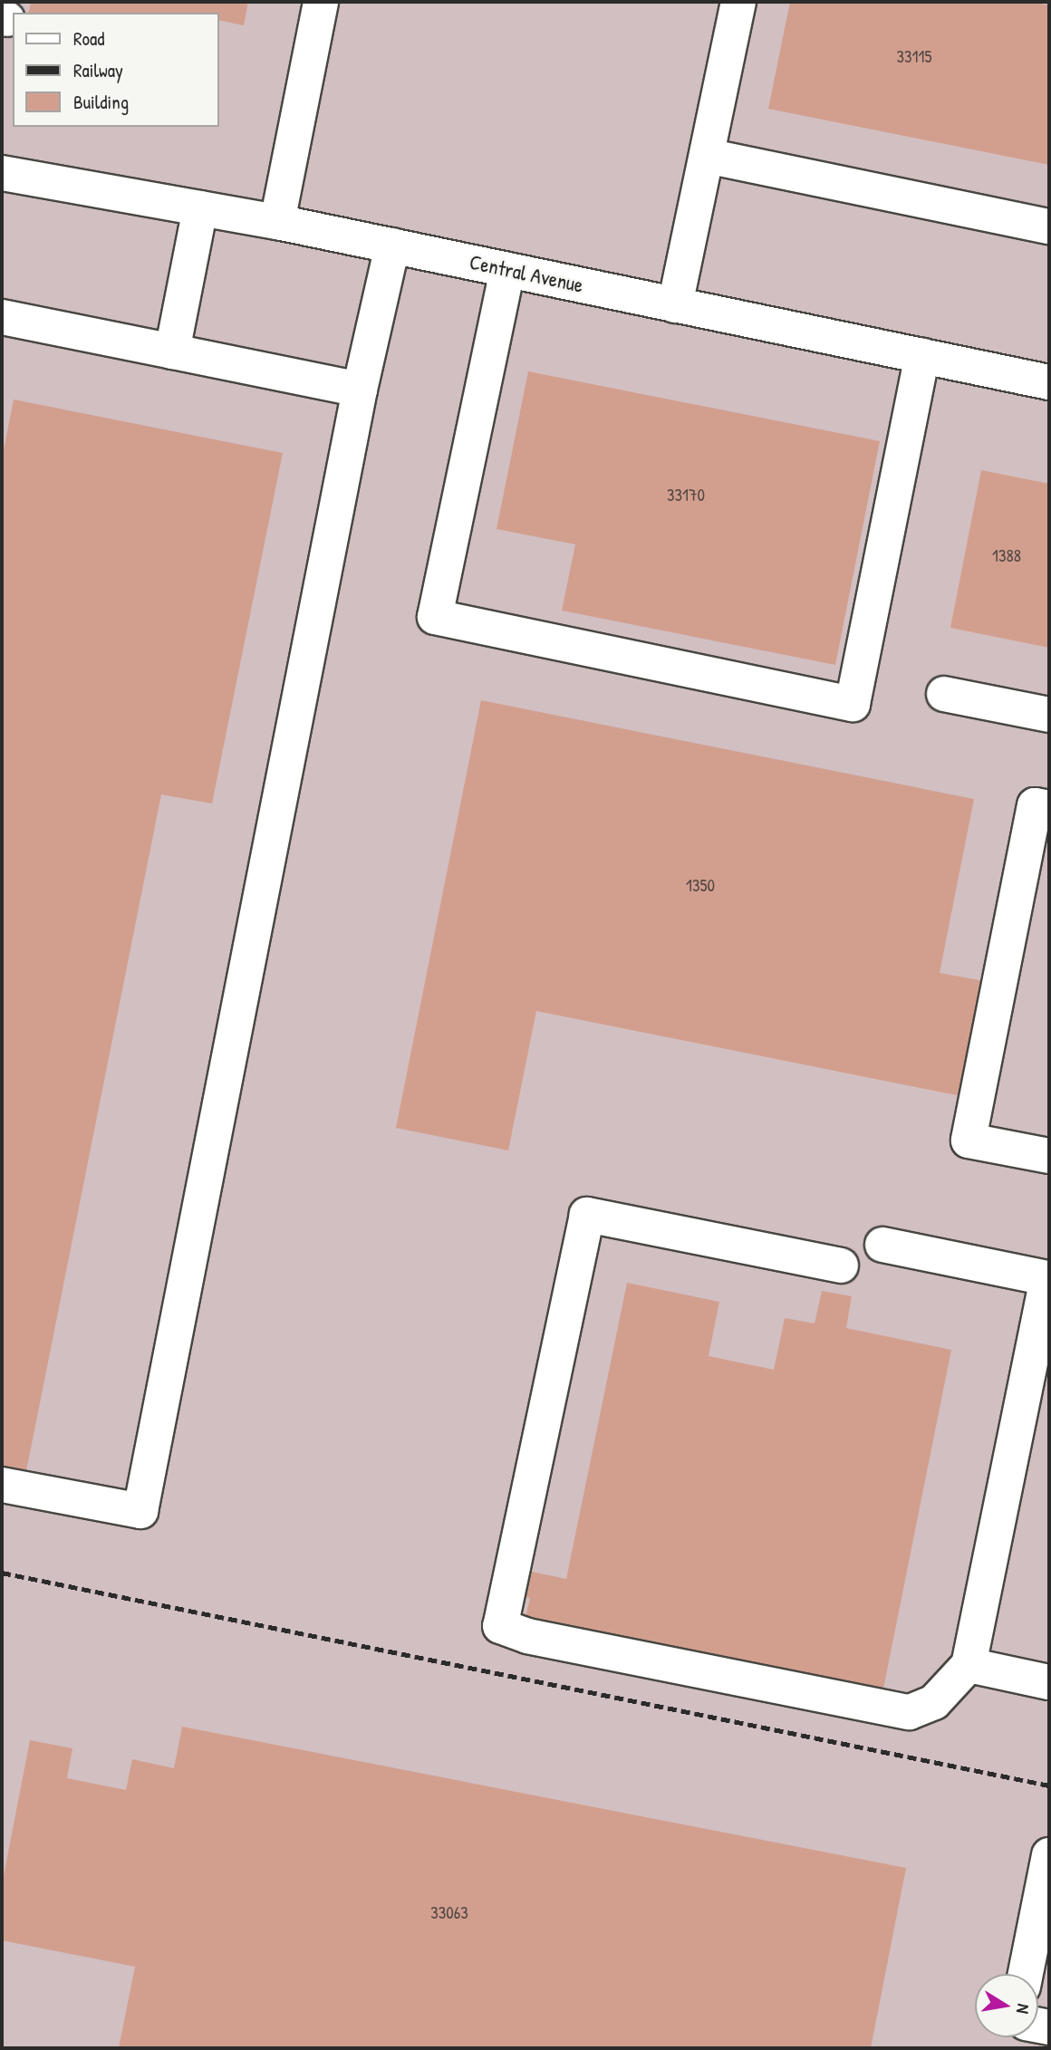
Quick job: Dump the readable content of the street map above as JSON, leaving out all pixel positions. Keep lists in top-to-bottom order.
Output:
{
  "streets": {
    "street": ["Central Avenue"]
  },
  "house_numbers": [
    "33115",
    "33170",
    "1388",
    "1350",
    "33063"
  ],
  "legend": ["Road", "Railway", "Building"],
  "north": "right"
}
